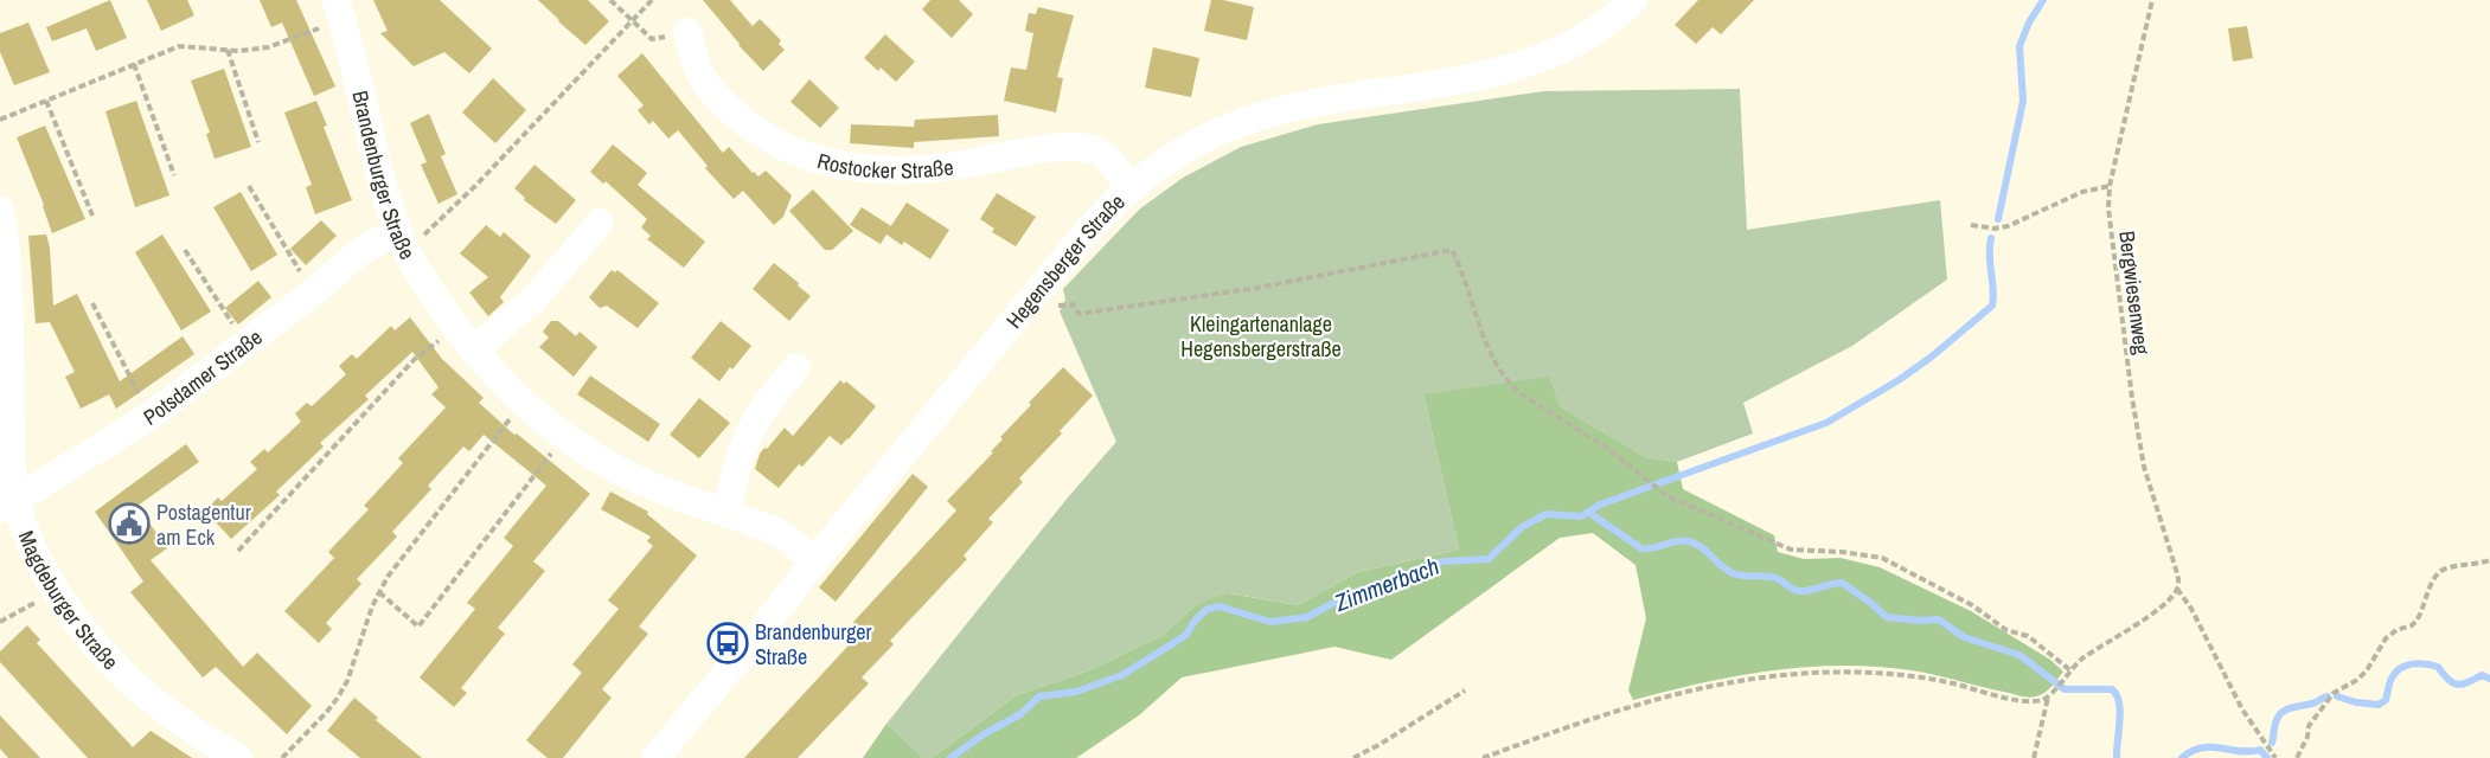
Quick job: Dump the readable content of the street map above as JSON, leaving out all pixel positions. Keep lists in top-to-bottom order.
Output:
{
  "streets": {
    "street": [
      "Rostocker Straße",
      "Brandenburger Straße",
      "Hegensberger Straße",
      "Potsdamer Straße",
      "Magdeburger Straße"
    ],
    "path": ["Bergwiesenweg"]
  },
  "crossings": [
    ["Rostocker Straße", "Hegensberger Straße"],
    ["Brandenburger Straße", "Hegensberger Straße"],
    ["Brandenburger Straße", "Potsdamer Straße"],
    ["Potsdamer Straße", "Magdeburger Straße"]
  ],
  "water": ["Zimmerbach"],
  "parks": ["Kleingartenanlage Hegensbergerstraße"],
  "places": {
    "public building": ["Postagentur am Eck"],
    "bus stop": ["Brandenburger Straße"]
  }
}
